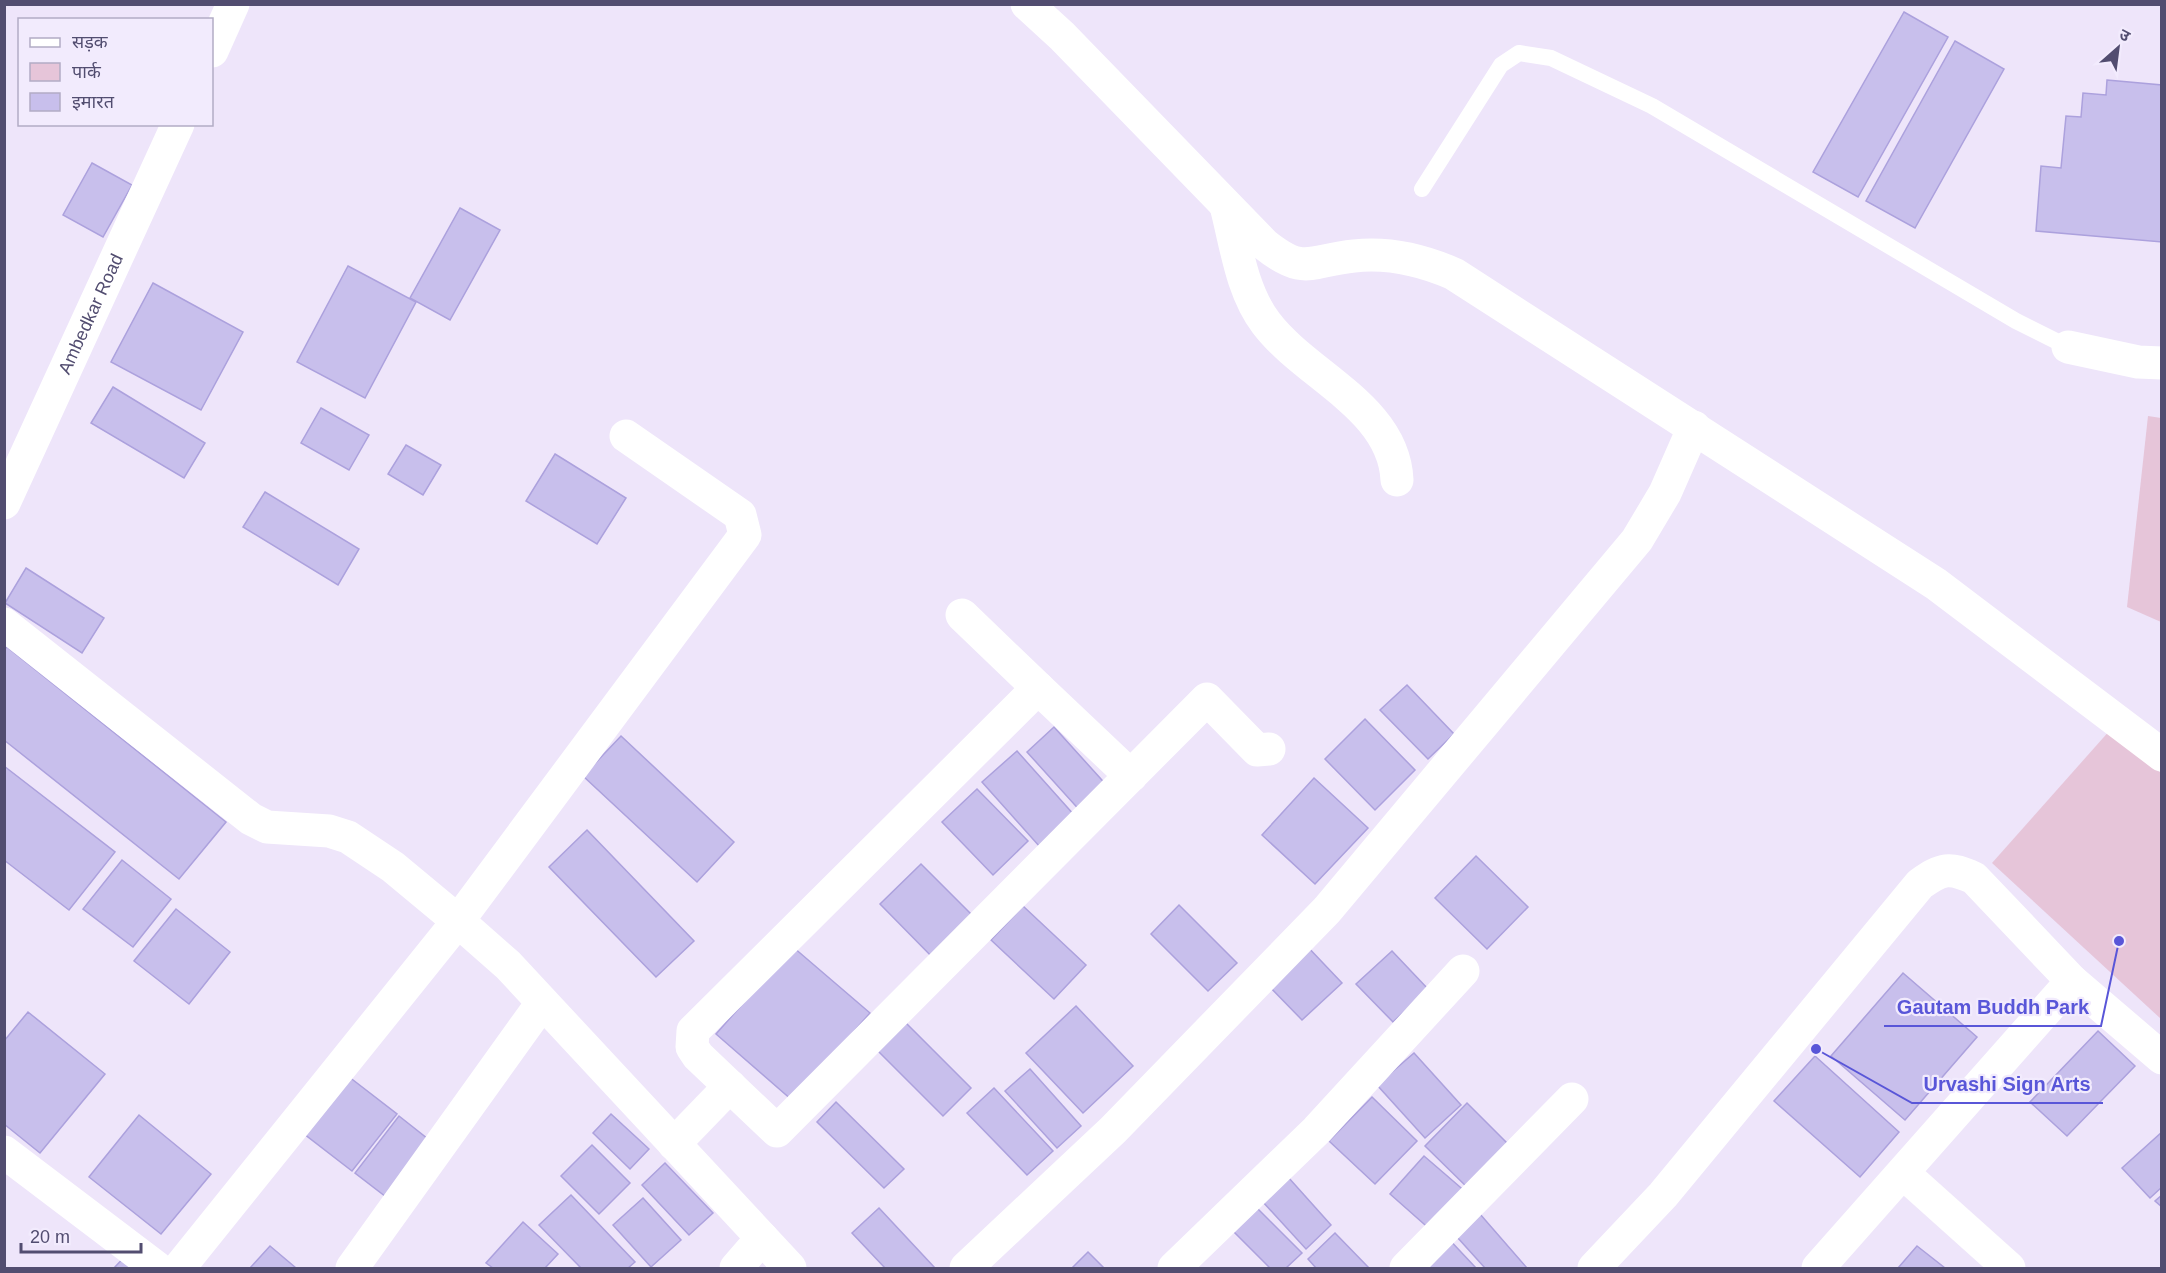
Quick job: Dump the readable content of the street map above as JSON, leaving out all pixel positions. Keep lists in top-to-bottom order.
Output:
{
  "streets": {
    "street": ["Ambedkar Road"]
  },
  "places": ["Gautam Buddh Park", "Urvashi Sign Arts"],
  "legend": ["सड़क", "पार्क", "इमारत"],
  "scale_bar": "20 m",
  "north": "top right"
}
